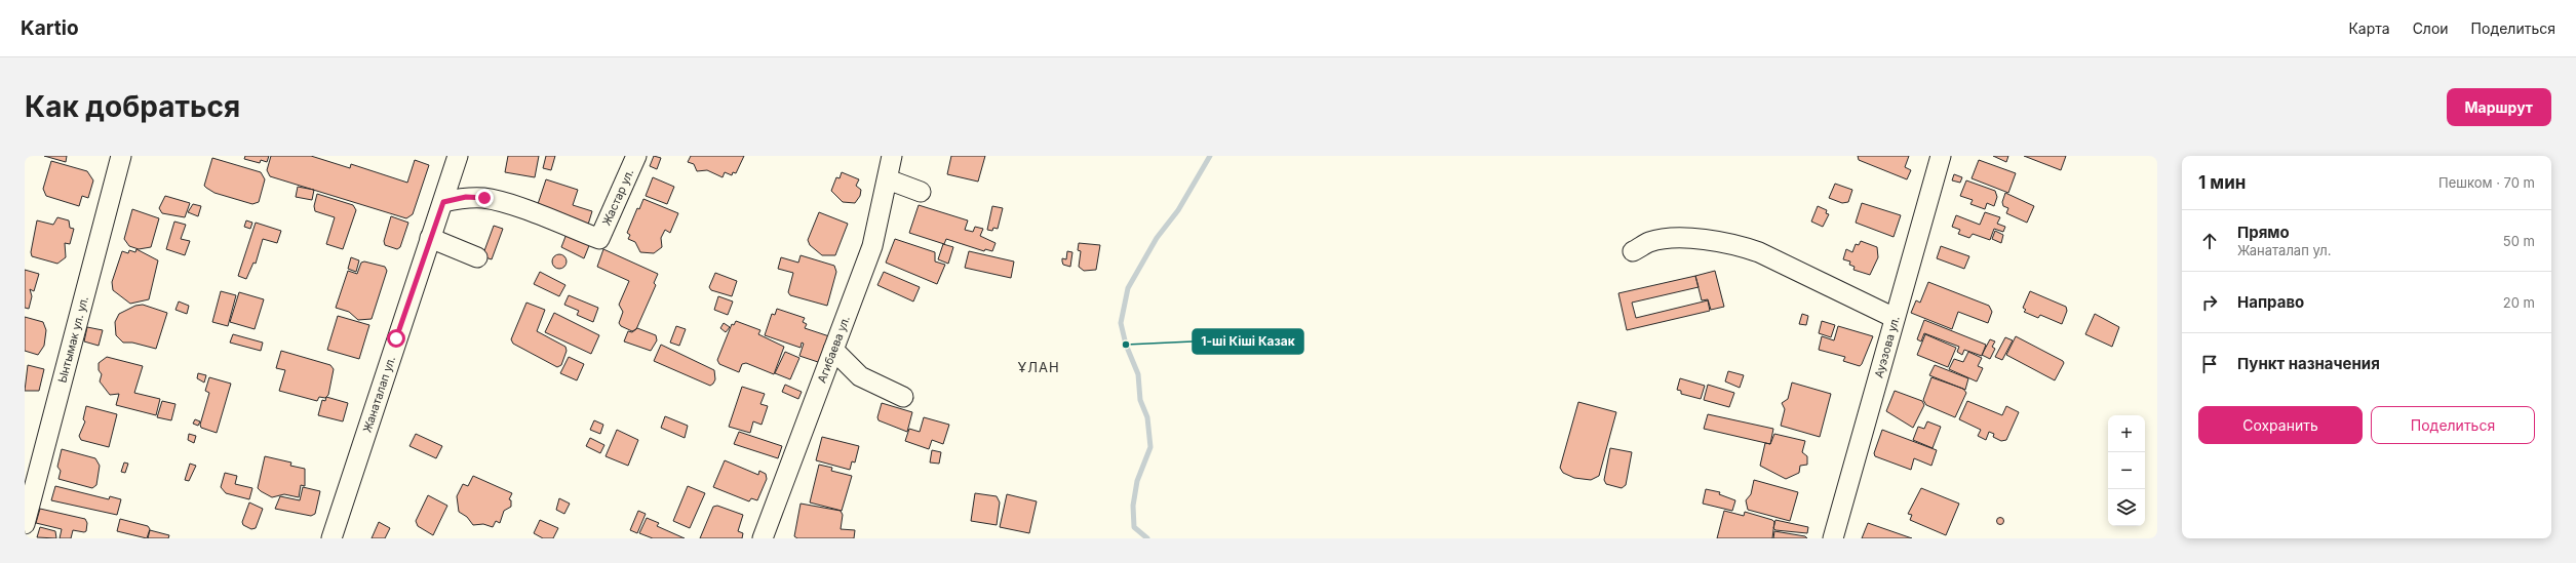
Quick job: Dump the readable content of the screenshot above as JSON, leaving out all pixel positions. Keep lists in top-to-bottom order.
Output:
{
  "streets": {
    "street": [
      "Жастар ул.",
      "Ынтымак ул. ул.",
      "Ауэзова ул.",
      "Агибаева ул.",
      "Жанаталап ул."
    ]
  },
  "crossings": [
    ["Жастар ул.", "Жанаталап ул."]
  ],
  "districts": ["ҰЛАН"],
  "places": ["1-ші Кіші Казак"],
  "page": {
    "header": "Kartio",
    "nav": ["Карта", "Слои", "Поделиться"],
    "buttons": [
      "Маршрут",
      ["Сохранить", "Поделиться"]
    ],
    "title": "Как добраться",
    "heading": ["1 мин", "Пешком · 70 m"],
    "list": [
      ["Прямо", "Жанаталап ул.", "50 m"],
      ["Направо", "20 m"],
      "Пункт назначения"
    ],
    "map_buttons": ["+", "−"]
  }
}
